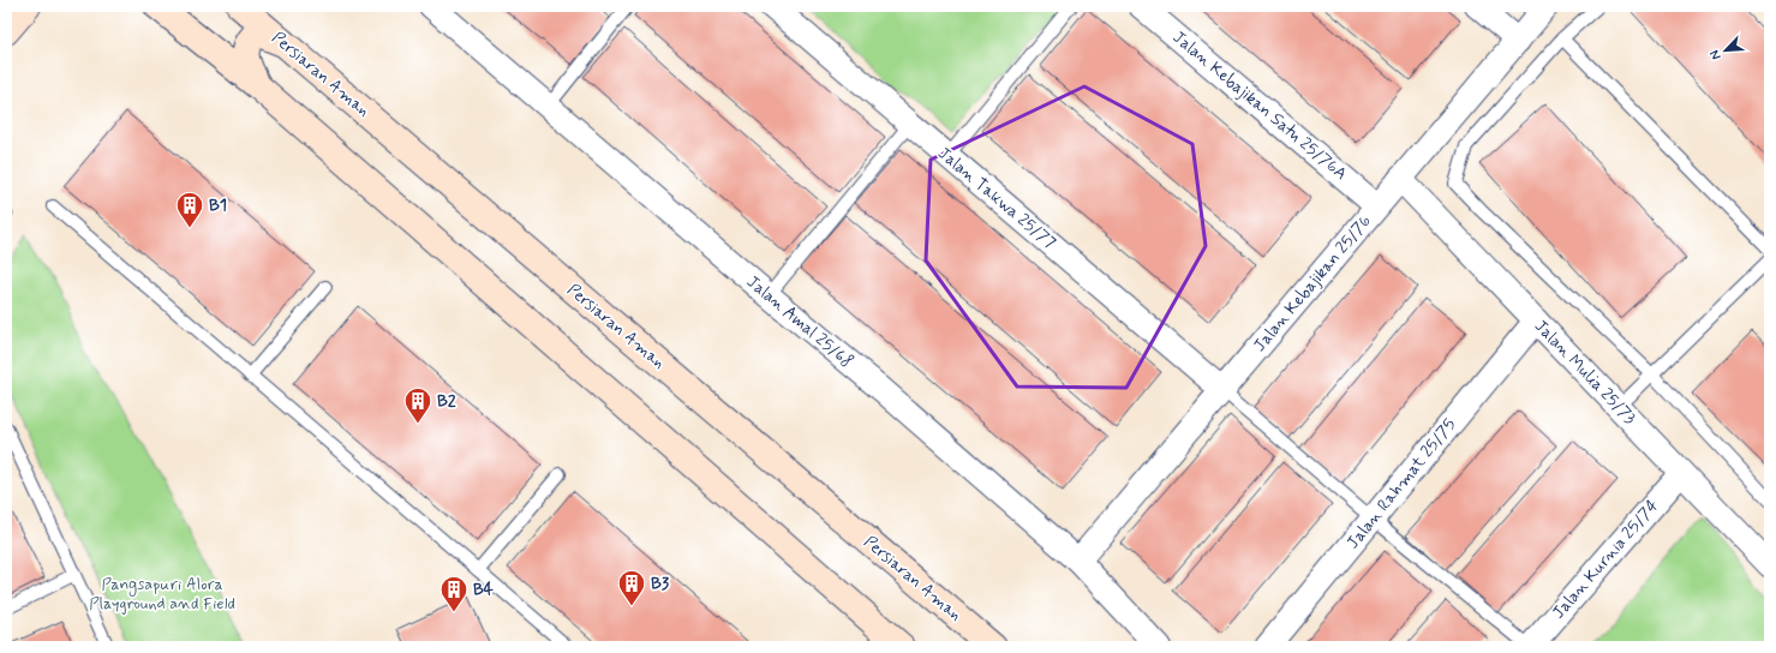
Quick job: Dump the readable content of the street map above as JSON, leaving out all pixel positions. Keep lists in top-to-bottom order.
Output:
{
  "streets": {
    "street": [
      "Persiaran Aman",
      "Jalan Kebajikan Satu 25/76A",
      "Jalan Takwa 25/77",
      "Jalan Kebajikan 25/76",
      "Jalan Amal 25/68",
      "Jalan Mulia 25/73",
      "Jalan Rahmat 25/75",
      "Jalan Kurnia 25/74"
    ]
  },
  "crossings": [
    ["Jalan Kebajikan Satu 25/76A", "Jalan Kebajikan 25/76"],
    ["Jalan Takwa 25/77", "Jalan Kebajikan 25/76"],
    ["Jalan Kebajikan 25/76", "Jalan Amal 25/68"],
    ["Jalan Kebajikan 25/76", "Jalan Mulia 25/73"],
    ["Jalan Mulia 25/73", "Jalan Rahmat 25/75"],
    ["Jalan Mulia 25/73", "Jalan Kurnia 25/74"]
  ],
  "parks": ["Pangsapuri Alora Playground and Field"],
  "places": {
    "building": [
      "B1",
      "B2",
      "B3",
      "B4"
    ]
  },
  "north": "bottom left"
}
